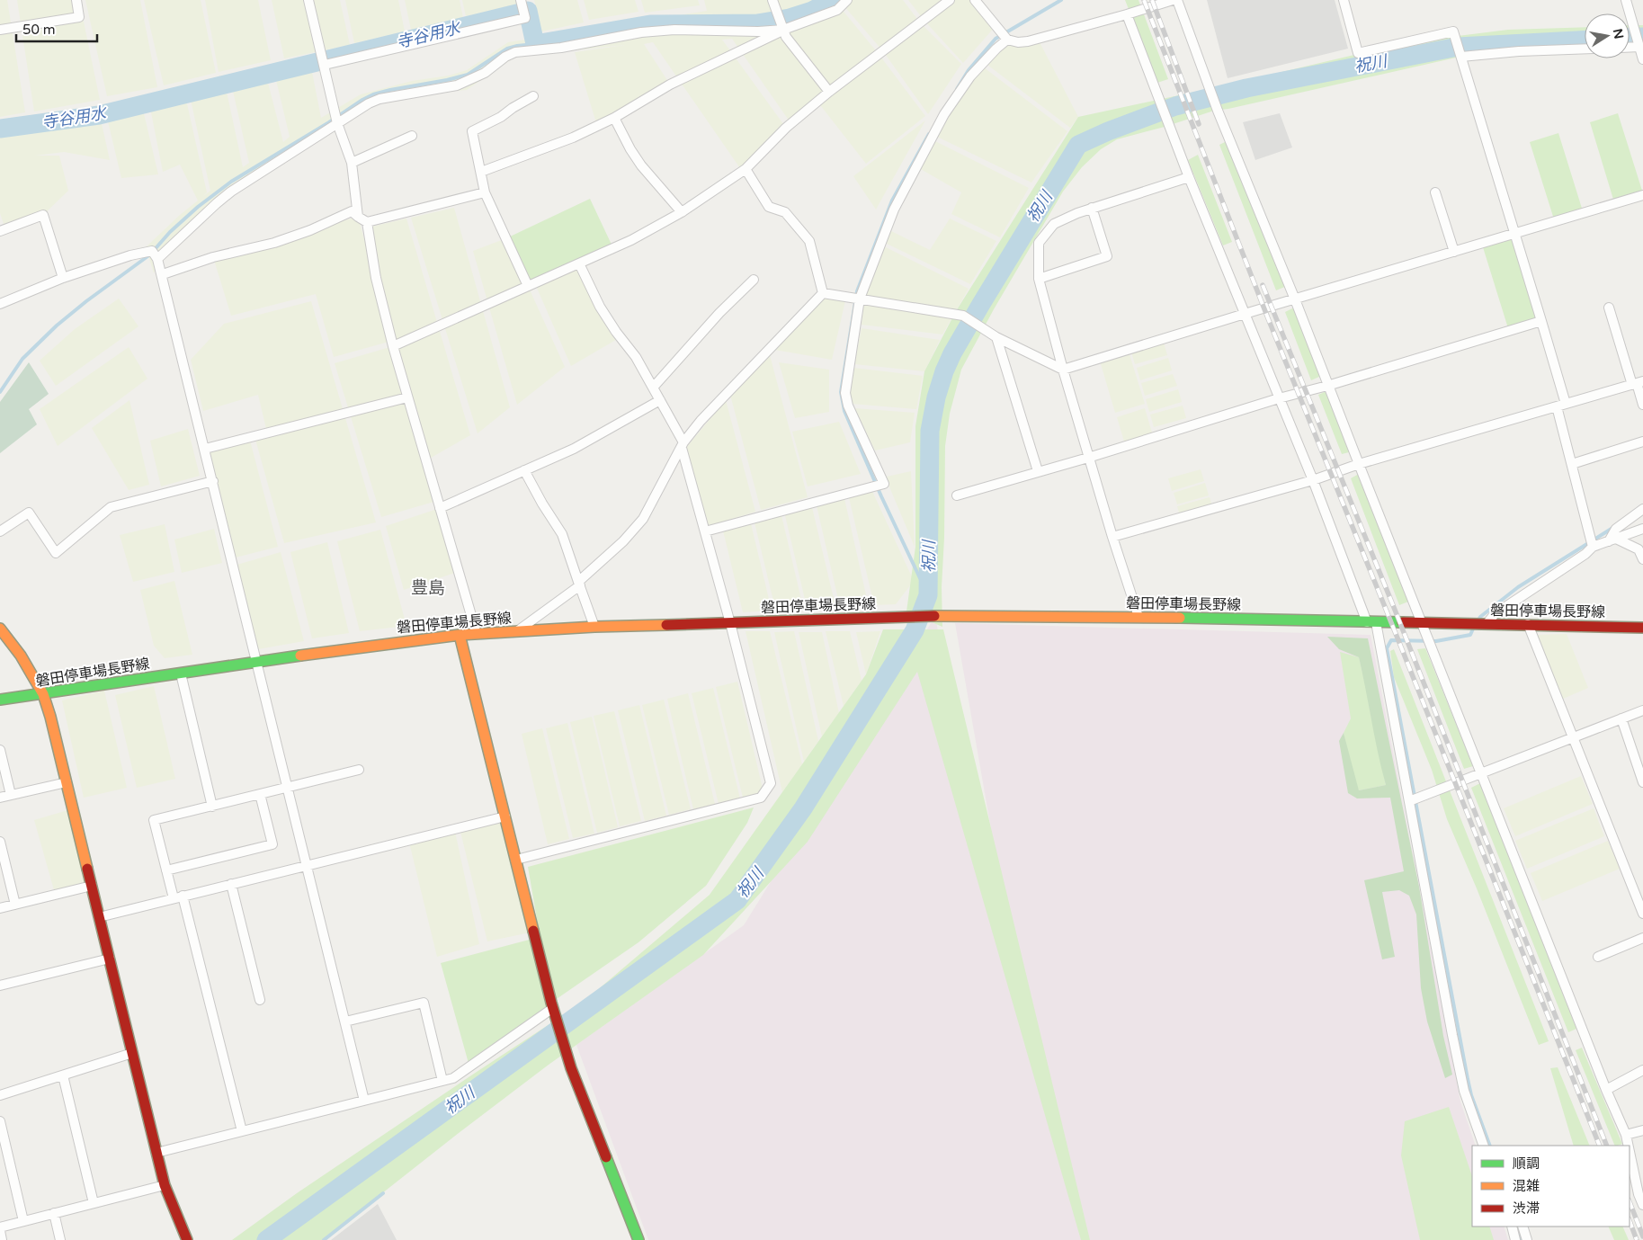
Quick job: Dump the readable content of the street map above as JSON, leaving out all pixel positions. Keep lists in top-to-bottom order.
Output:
{
  "streets": {
    "main road": ["磐田停車場長野線"]
  },
  "districts": ["豊島"],
  "water": ["寺谷用水", "祝川"],
  "legend": ["順調", "混雑", "渋滞"],
  "scale_bar": "50 m",
  "north": "right"
}
